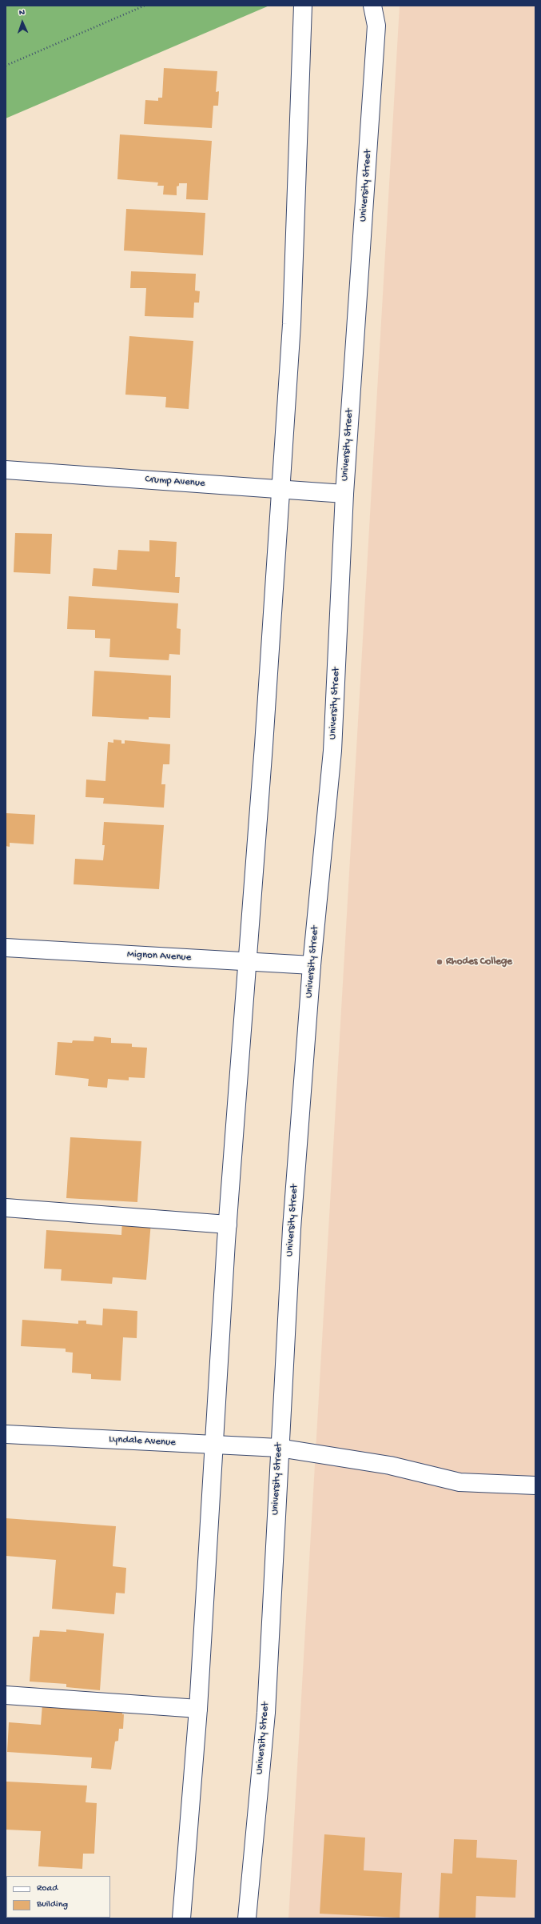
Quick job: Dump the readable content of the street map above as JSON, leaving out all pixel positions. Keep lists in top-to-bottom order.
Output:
{
  "streets": {
    "main road": [
      "University Street",
      "Crump Avenue",
      "Mignon Avenue",
      "Lyndale Avenue"
    ]
  },
  "crossings": [
    ["University Street", "Crump Avenue"],
    ["University Street", "Mignon Avenue"],
    ["University Street", "Lyndale Avenue"]
  ],
  "places": ["Rhodes College"],
  "legend": ["Road", "Building"],
  "north": "top"
}
